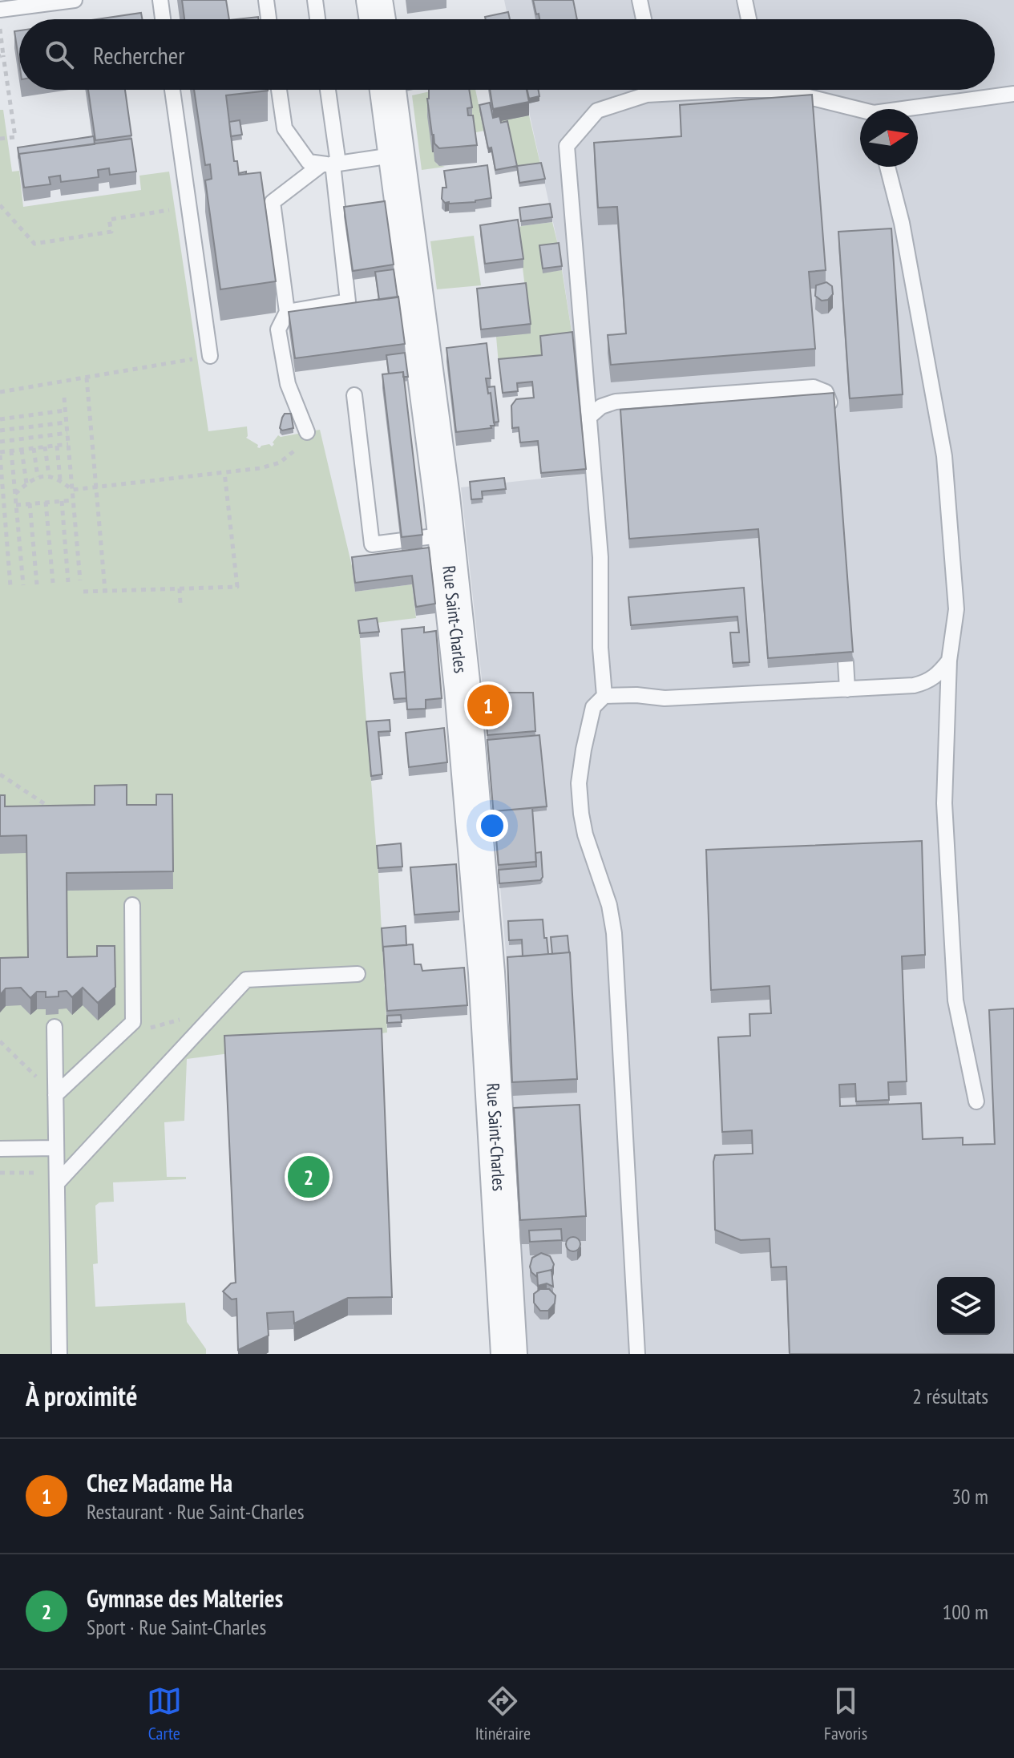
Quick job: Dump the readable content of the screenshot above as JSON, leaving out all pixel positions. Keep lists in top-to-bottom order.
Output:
{
  "streets": {
    "street": ["Rue Saint-Charles"]
  },
  "north": "right",
  "page": {
    "search": "Rechercher",
    "pins": ["1", "2"],
    "heading": ["À proximité", "2 résultats"],
    "list": [
      {
        "mark": "1",
        "name": "Chez Madame Ha",
        "note": "Restaurant · Rue Saint-Charles",
        "value": "30 m"
      },
      {
        "mark": "2",
        "name": "Gymnase des Malteries",
        "note": "Sport · Rue Saint-Charles",
        "value": "100 m"
      }
    ],
    "nav": ["Carte", "Itinéraire", "Favoris"]
  }
}
